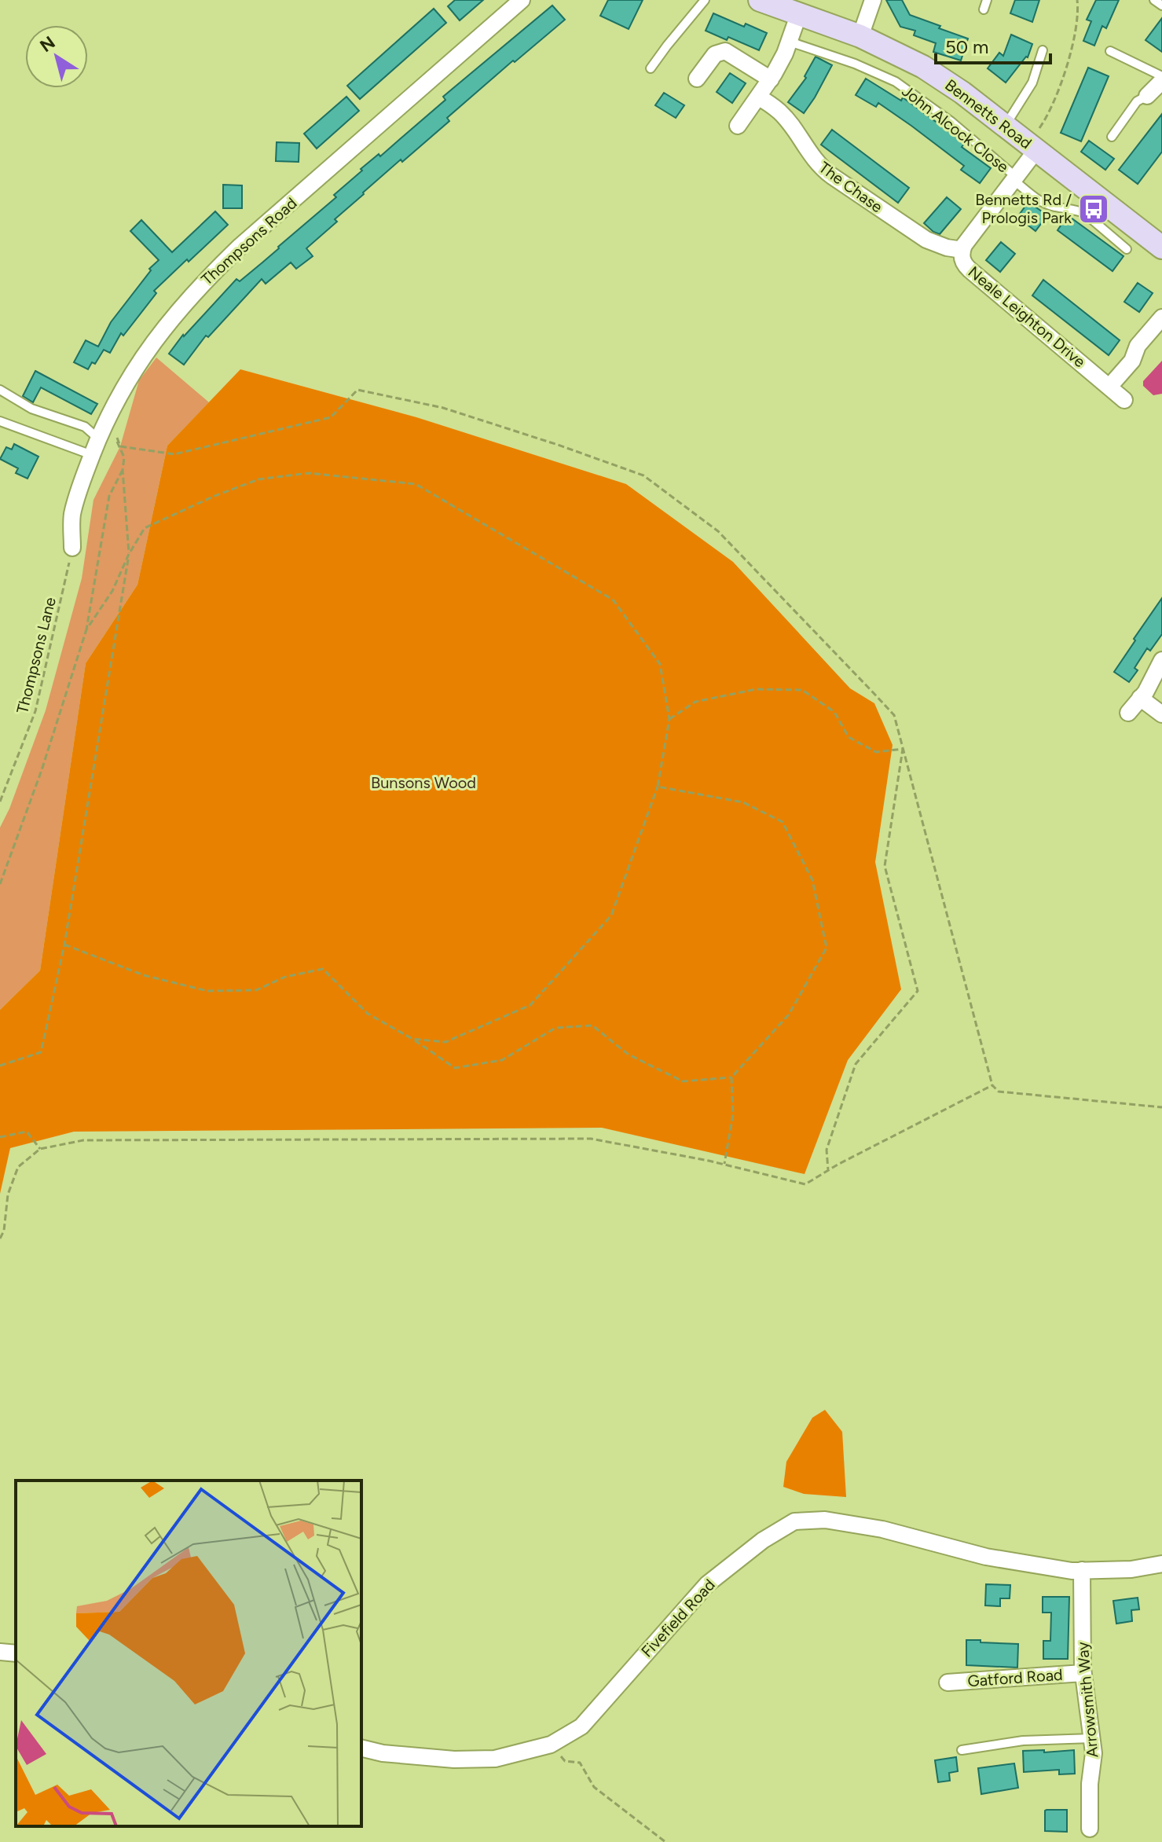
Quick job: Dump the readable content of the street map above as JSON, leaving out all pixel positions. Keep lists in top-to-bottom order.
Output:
{
  "streets": {
    "street": [
      "Bennetts Road",
      "The Chase",
      "Thompsons Road",
      "Neale Leighton Drive",
      "Fivefield Road",
      "Gatford Road",
      "Arrowsmith Way"
    ],
    "lane": ["John Alcock Close"],
    "path": ["Thompsons Lane"]
  },
  "crossings": [
    ["Bennetts Road", "Neale Leighton Drive"],
    ["John Alcock Close", "Neale Leighton Drive"],
    ["The Chase", "Neale Leighton Drive"],
    ["Thompsons Road", "Thompsons Lane"],
    ["Fivefield Road", "Arrowsmith Way"],
    ["Gatford Road", "Arrowsmith Way"]
  ],
  "parks": ["Bunsons Wood"],
  "places": {
    "bus stop": ["Bennetts Rd / Prologis Park"]
  },
  "scale_bar": "50 m",
  "north": "top left"
}
